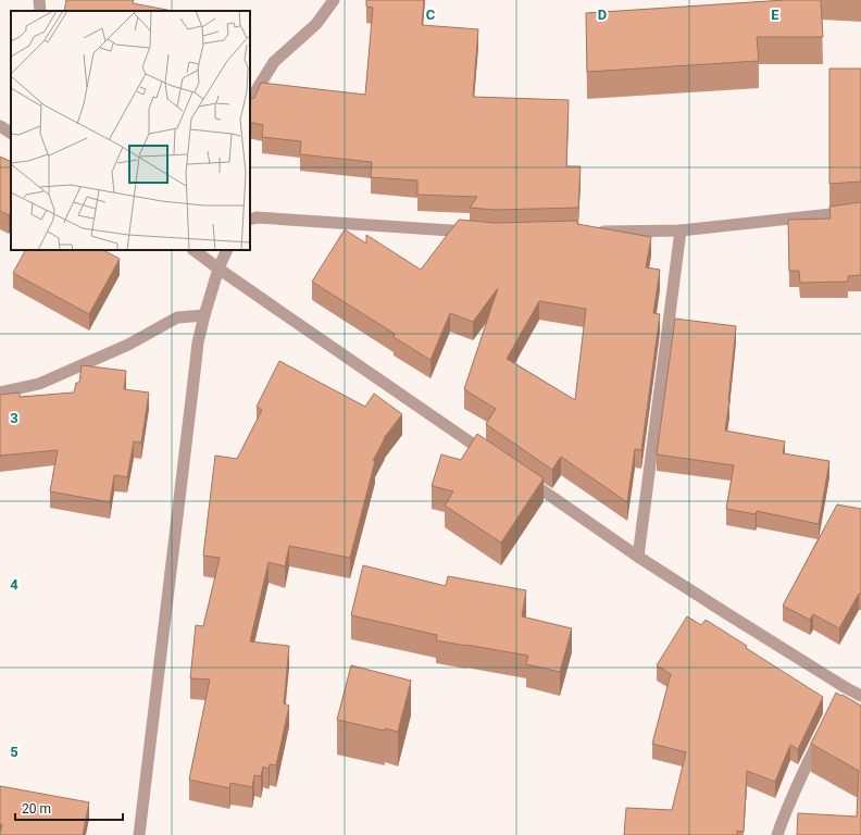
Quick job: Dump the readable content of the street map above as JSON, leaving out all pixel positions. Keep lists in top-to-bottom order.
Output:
{
  "scale_bar": "20 m",
  "grid": {
    "columns": ["C", "D", "E"],
    "rows": ["3", "4", "5"]
  }
}
